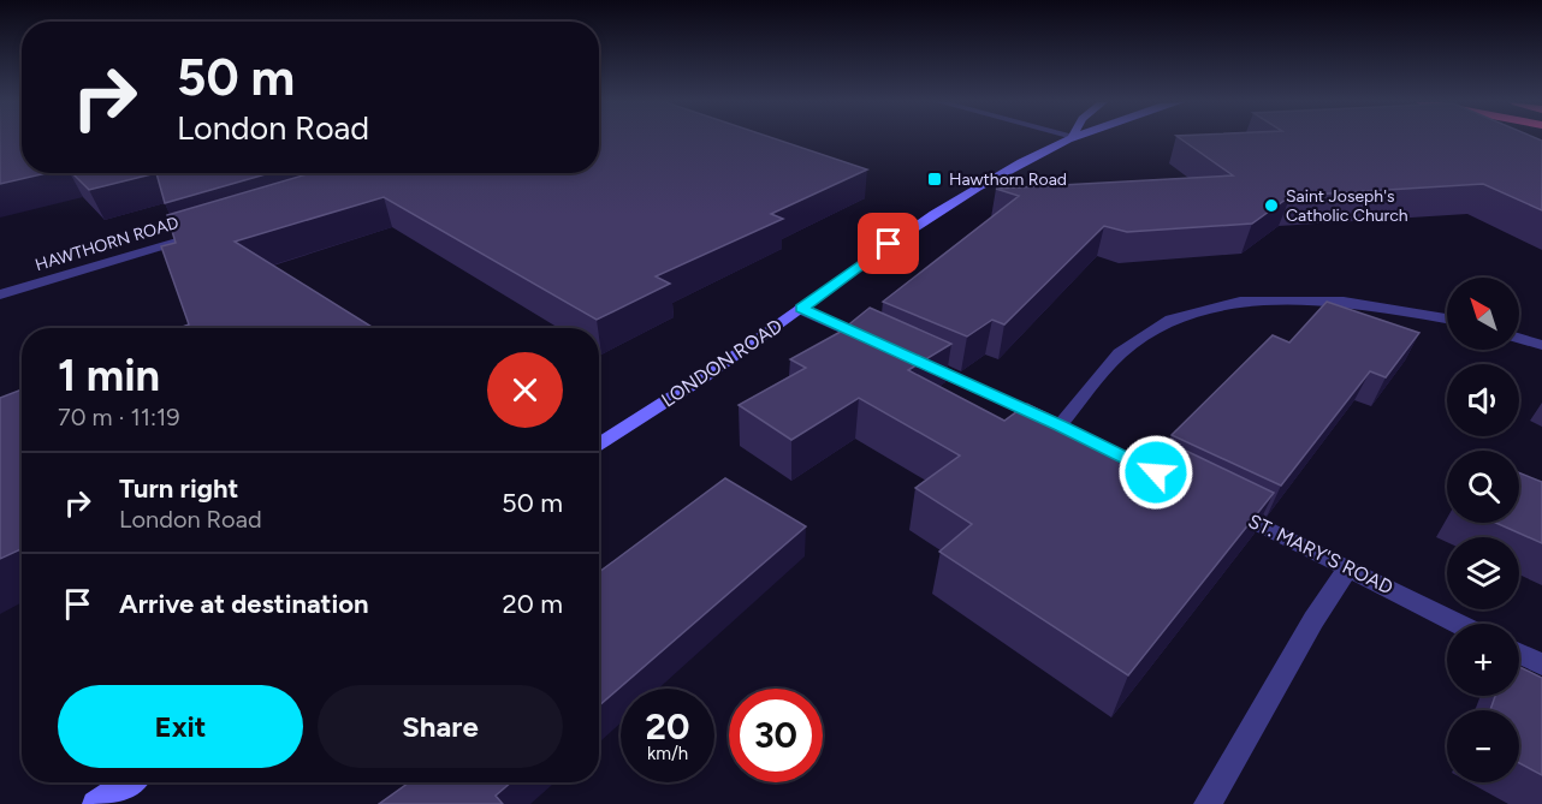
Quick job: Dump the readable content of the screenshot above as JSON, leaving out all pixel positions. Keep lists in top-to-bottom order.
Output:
{
  "streets": {
    "street": ["HAWTHORN ROAD", "LONDON ROAD", "ST. MARY'S ROAD"]
  },
  "places": {
    "transit": ["Hawthorn Road"],
    "other": ["Saint Joseph's Catholic Church"]
  },
  "north": "top left",
  "page": {
    "turn": ["50 m", "London Road"],
    "map_buttons": ["+", "−"],
    "heading": ["1 min", "70 m · 11:19"],
    "list": [
      {
        "name": "Turn right",
        "note": "London Road",
        "value": "50 m"
      },
      {
        "name": "Arrive at destination",
        "value": "20 m"
      }
    ],
    "buttons": ["Exit", "Share"],
    "speed": "20 km/h",
    "limit": "30"
  }
}
